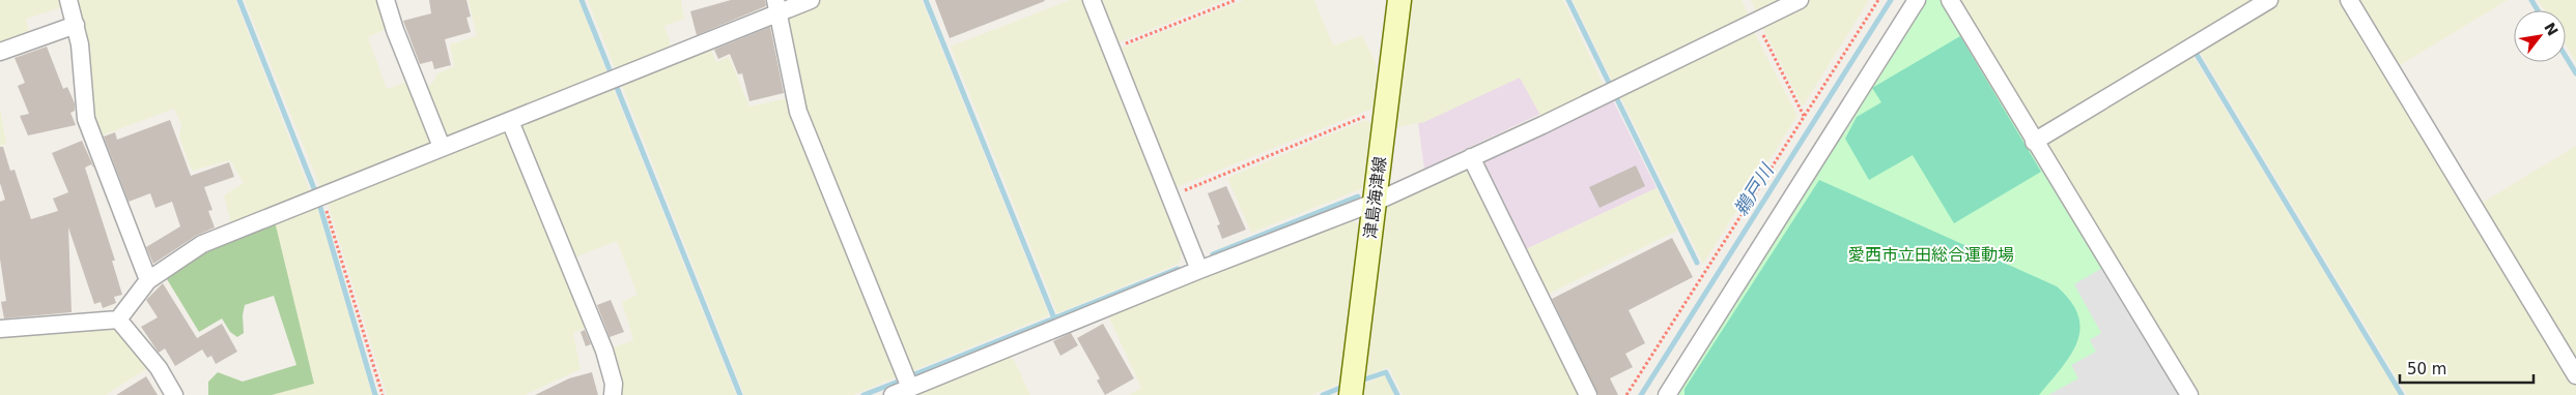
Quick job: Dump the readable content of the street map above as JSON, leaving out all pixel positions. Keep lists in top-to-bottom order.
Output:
{
  "streets": {
    "main road": ["津島海津線"]
  },
  "water": ["鵜戸川"],
  "parks": ["愛西市立田総合運動場"],
  "scale_bar": "50 m",
  "north": "top right"
}
